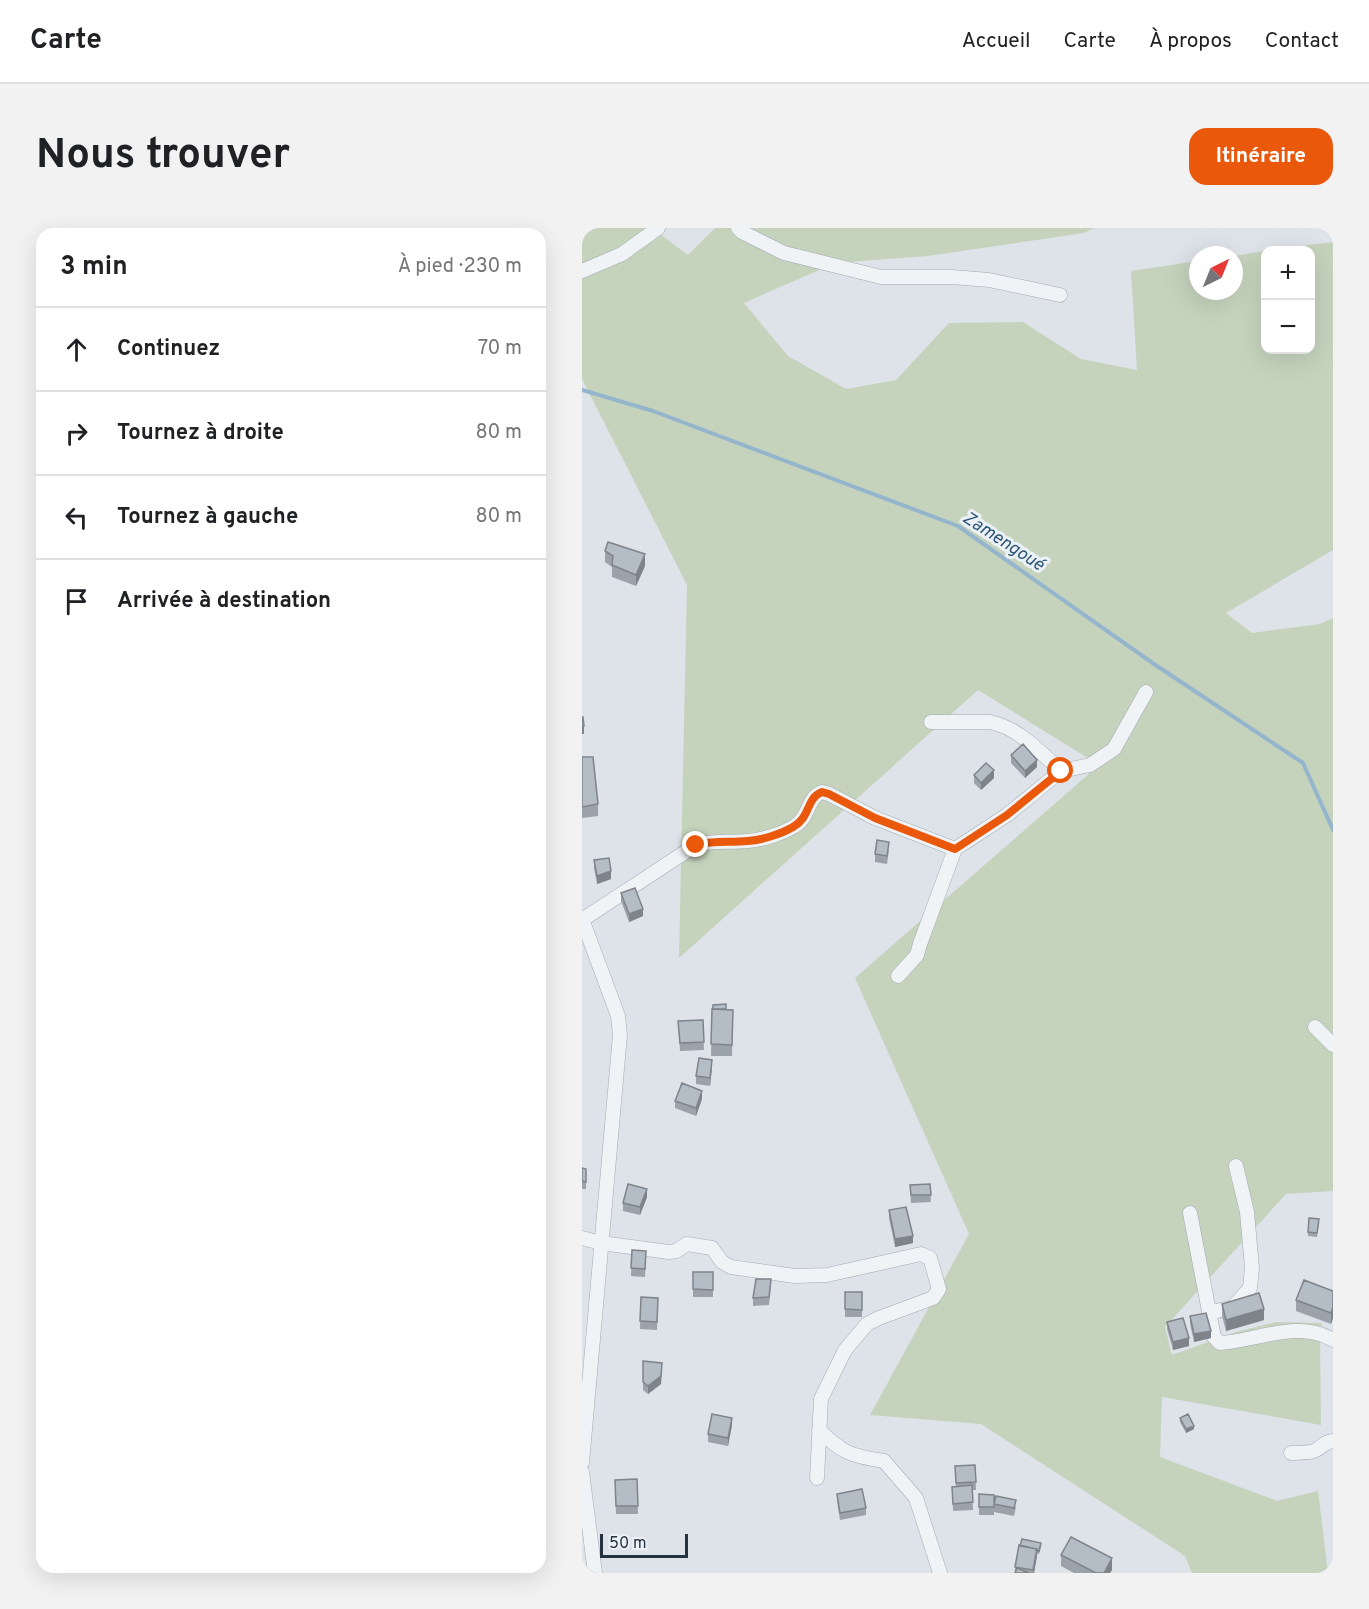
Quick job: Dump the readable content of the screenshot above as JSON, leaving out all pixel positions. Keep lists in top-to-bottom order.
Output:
{
  "water": ["Zamengoué"],
  "scale_bar": "50 m",
  "north": "top right",
  "page": {
    "header": "Carte",
    "nav": [
      "Accueil",
      "Carte",
      "À propos",
      "Contact"
    ],
    "buttons": "Itinéraire",
    "title": "Nous trouver",
    "heading": ["3 min", "À pied · 230 m"],
    "map_buttons": ["+", "−"],
    "list": [
      ["Continuez", "70 m"],
      ["Tournez à droite", "80 m"],
      ["Tournez à gauche", "80 m"],
      "Arrivée à destination"
    ],
    "scale": "50 m"
  }
}
